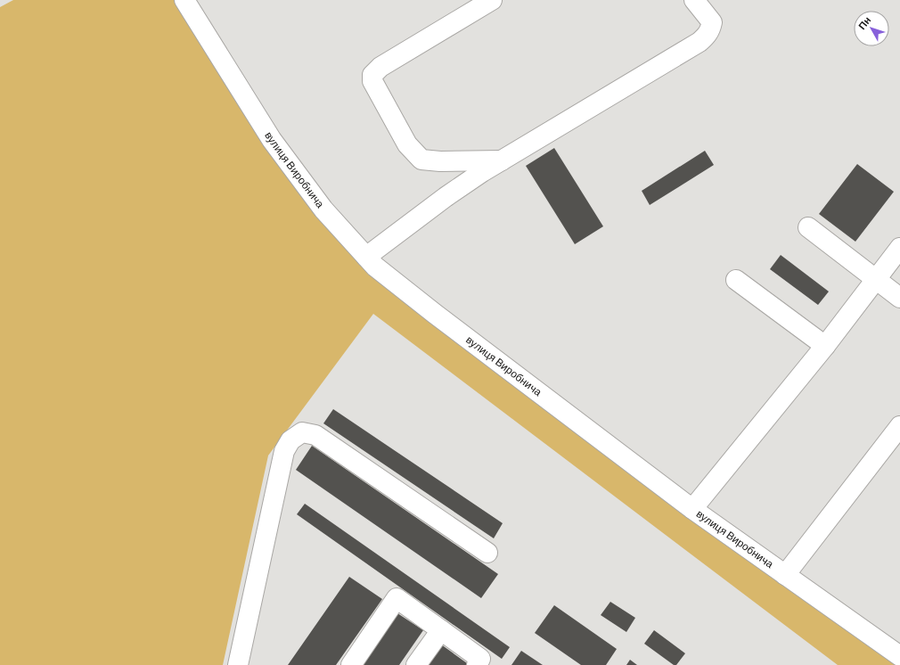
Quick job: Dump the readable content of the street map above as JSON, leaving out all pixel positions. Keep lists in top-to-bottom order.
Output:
{
  "streets": {
    "street": ["вулиця Виробнича"]
  },
  "north": "top left"
}
